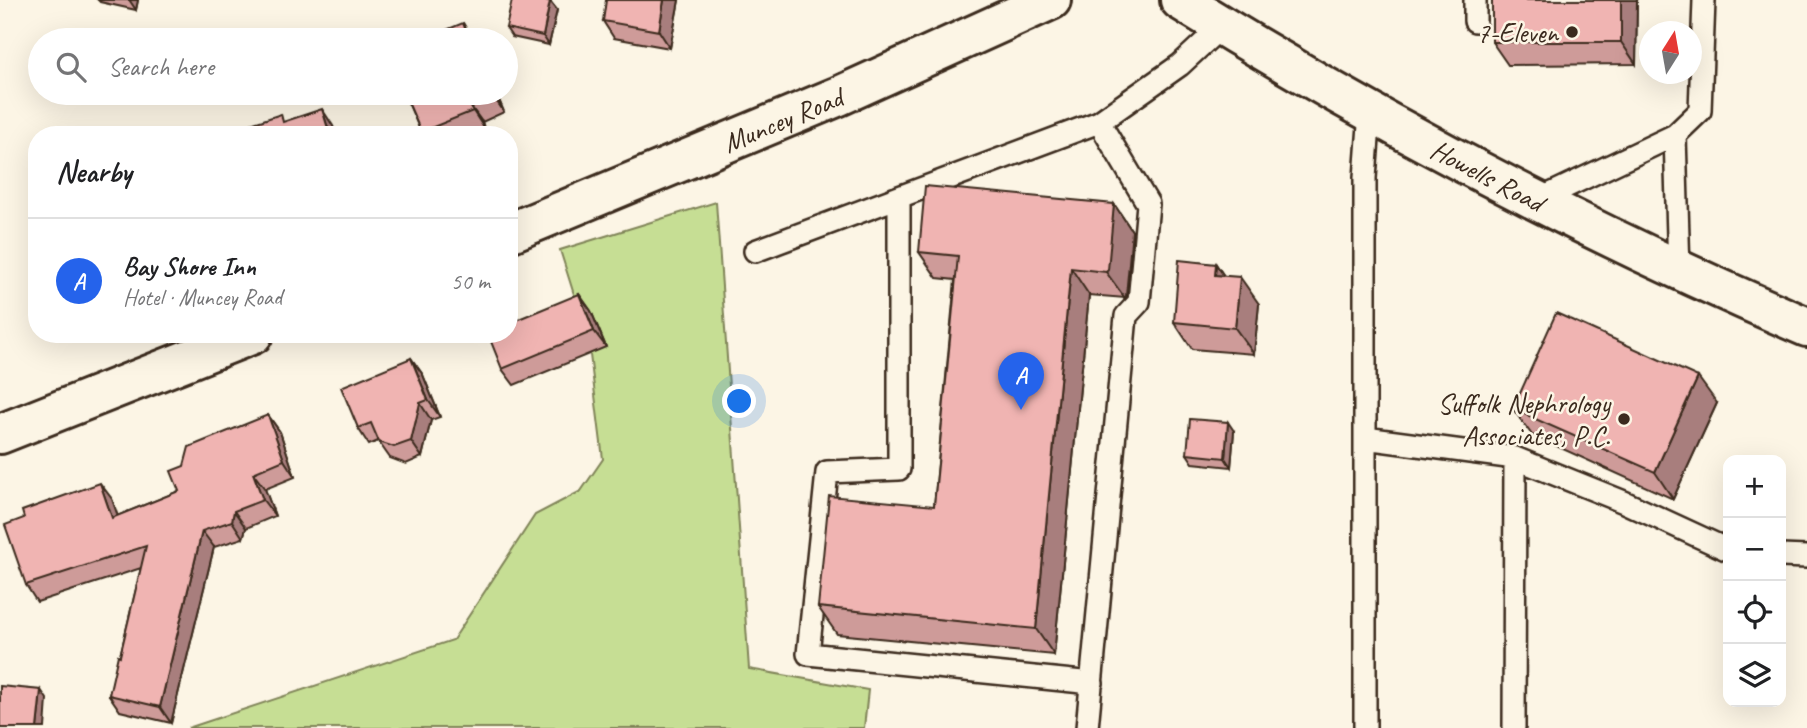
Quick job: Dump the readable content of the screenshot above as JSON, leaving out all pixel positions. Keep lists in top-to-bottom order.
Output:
{
  "streets": {
    "street": ["Muncey Road", "Howells Road"]
  },
  "places": ["7-Eleven", "Suffolk Nephrology Associates, P.C."],
  "north": "top",
  "page": {
    "search": "Search here",
    "heading": "Nearby",
    "list": [
      {
        "mark": "A",
        "name": "Bay Shore Inn",
        "note": "Hotel · Muncey Road",
        "value": "50 m"
      }
    ],
    "pins": "A",
    "map_buttons": ["+", "−"]
  }
}
